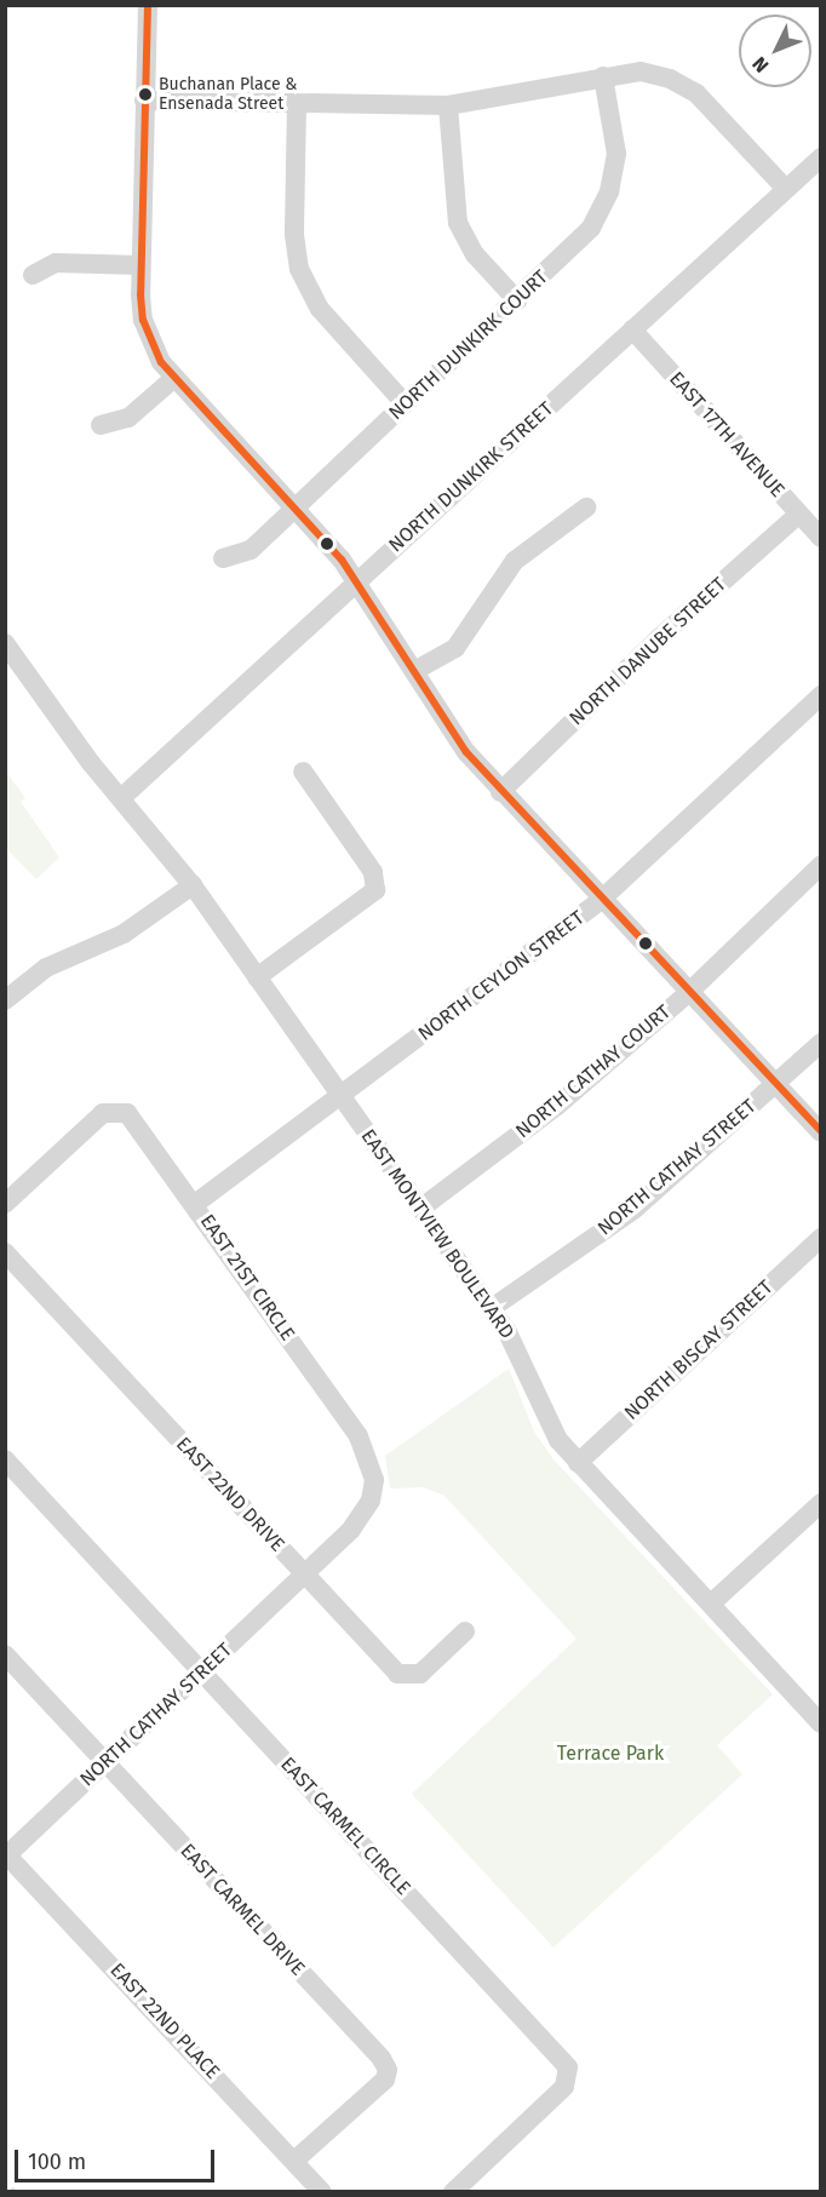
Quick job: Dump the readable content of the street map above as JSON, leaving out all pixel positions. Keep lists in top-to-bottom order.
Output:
{
  "streets": {
    "street": [
      "NORTH DUNKIRK COURT",
      "EAST 17TH AVENUE",
      "NORTH DUNKIRK STREET",
      "NORTH DANUBE STREET",
      "NORTH CEYLON STREET",
      "NORTH CATHAY COURT",
      "NORTH CATHAY STREET",
      "EAST MONTVIEW BOULEVARD",
      "EAST 21ST CIRCLE",
      "NORTH BISCAY STREET",
      "EAST 22ND DRIVE",
      "EAST CARMEL CIRCLE",
      "EAST CARMEL DRIVE",
      "EAST 22ND PLACE"
    ]
  },
  "crossings": [
    ["EAST 17TH AVENUE", "NORTH DUNKIRK STREET"],
    ["EAST 17TH AVENUE", "NORTH DANUBE STREET"],
    ["NORTH DUNKIRK STREET", "EAST MONTVIEW BOULEVARD"],
    ["NORTH CEYLON STREET", "EAST MONTVIEW BOULEVARD"],
    ["NORTH CEYLON STREET", "EAST 21ST CIRCLE"],
    ["NORTH CATHAY COURT", "EAST MONTVIEW BOULEVARD"],
    ["NORTH CATHAY STREET", "EAST MONTVIEW BOULEVARD"],
    ["NORTH CATHAY STREET", "EAST 21ST CIRCLE"],
    ["NORTH CATHAY STREET", "EAST 22ND DRIVE"],
    ["NORTH CATHAY STREET", "EAST CARMEL CIRCLE"],
    ["NORTH CATHAY STREET", "EAST CARMEL DRIVE"],
    ["NORTH CATHAY STREET", "EAST 22ND PLACE"],
    ["EAST MONTVIEW BOULEVARD", "NORTH BISCAY STREET"],
    ["EAST 21ST CIRCLE", "EAST 22ND DRIVE"],
    ["EAST CARMEL DRIVE", "EAST 22ND PLACE"]
  ],
  "parks": ["Terrace Park"],
  "places": ["Buchanan Place & Ensenada Street"],
  "scale_bar": "100 m",
  "north": "bottom left"
}
